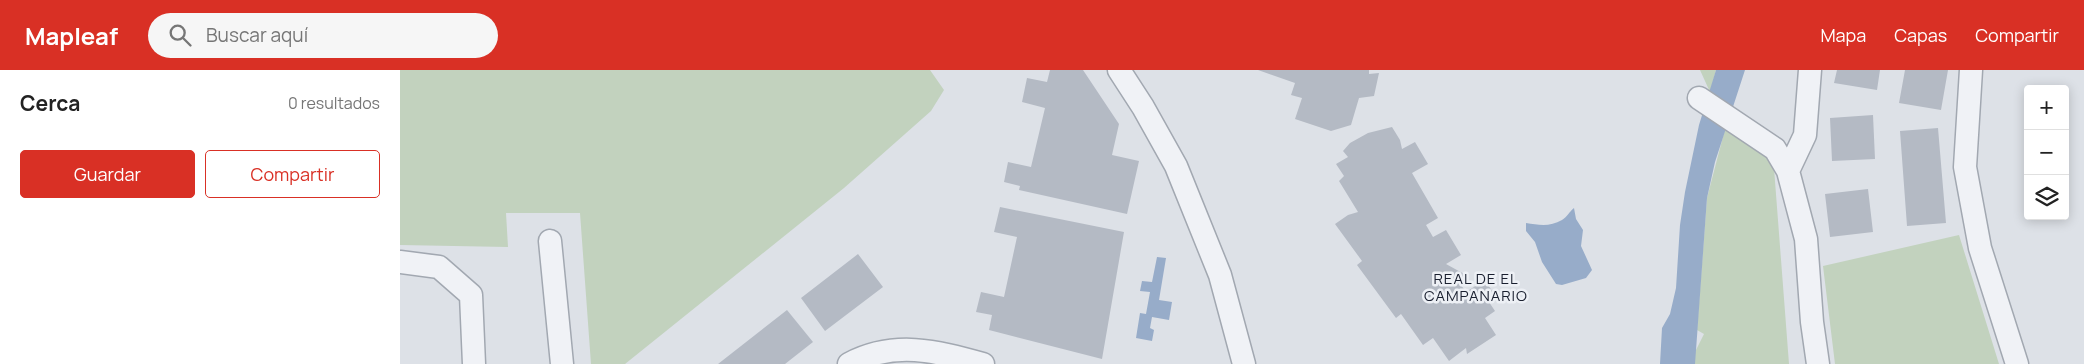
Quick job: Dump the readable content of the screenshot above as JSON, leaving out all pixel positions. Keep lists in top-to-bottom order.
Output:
{
  "districts": ["REAL DE EL CAMPANARIO"],
  "page": {
    "header": "Mapleaf",
    "search": "Buscar aquí",
    "nav": ["Mapa", "Capas", "Compartir"],
    "heading": ["Cerca", "0 resultados"],
    "map_buttons": ["+", "−"],
    "buttons": ["Guardar", "Compartir"]
  }
}
